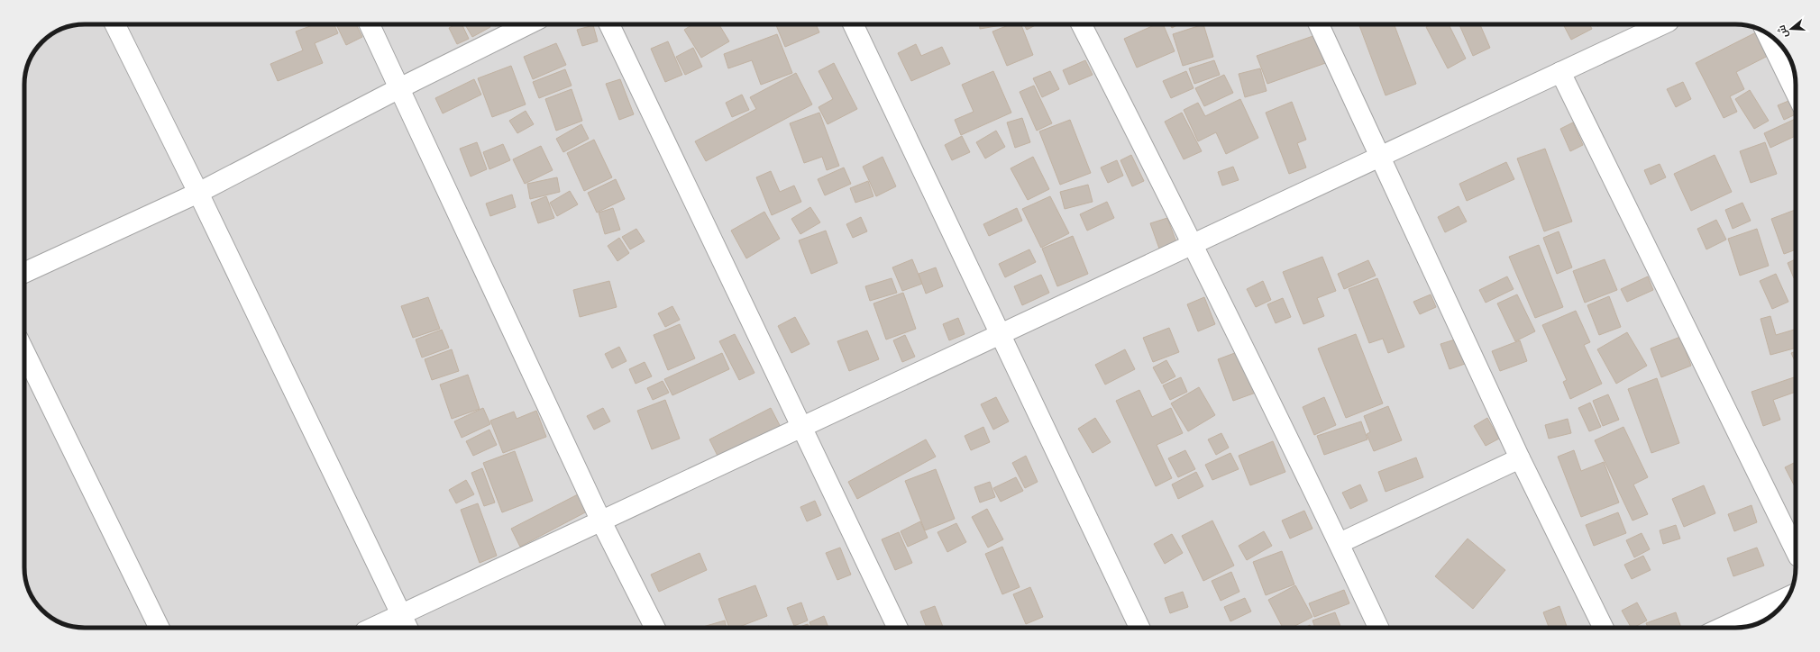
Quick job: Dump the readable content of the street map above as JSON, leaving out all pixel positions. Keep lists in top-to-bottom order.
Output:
{
  "north": "left"
}
